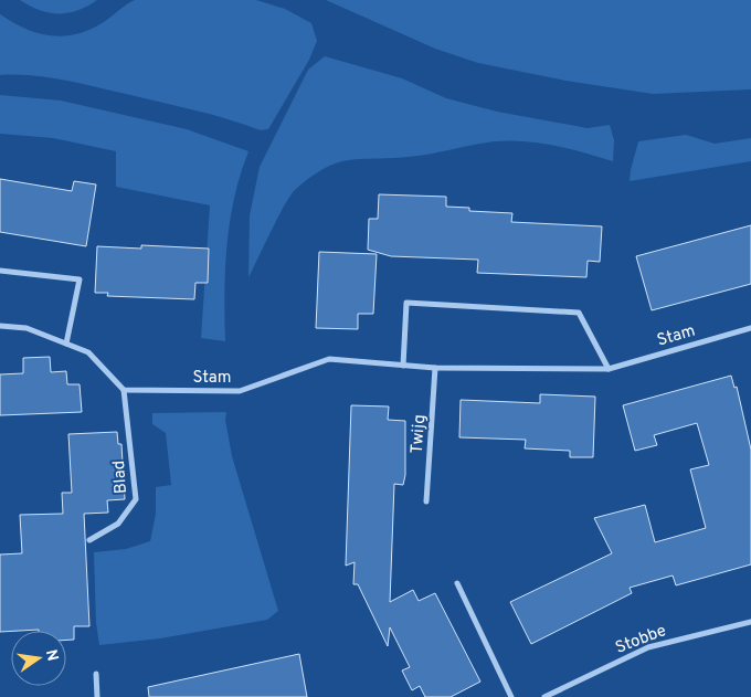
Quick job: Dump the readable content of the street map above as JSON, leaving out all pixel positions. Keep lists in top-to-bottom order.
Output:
{
  "streets": {
    "street": [
      "Stam",
      "Twijg",
      "Blad",
      "Stobbe"
    ]
  },
  "crossings": [
    ["Stam", "Twijg"],
    ["Stam", "Blad"]
  ],
  "north": "right"
}
